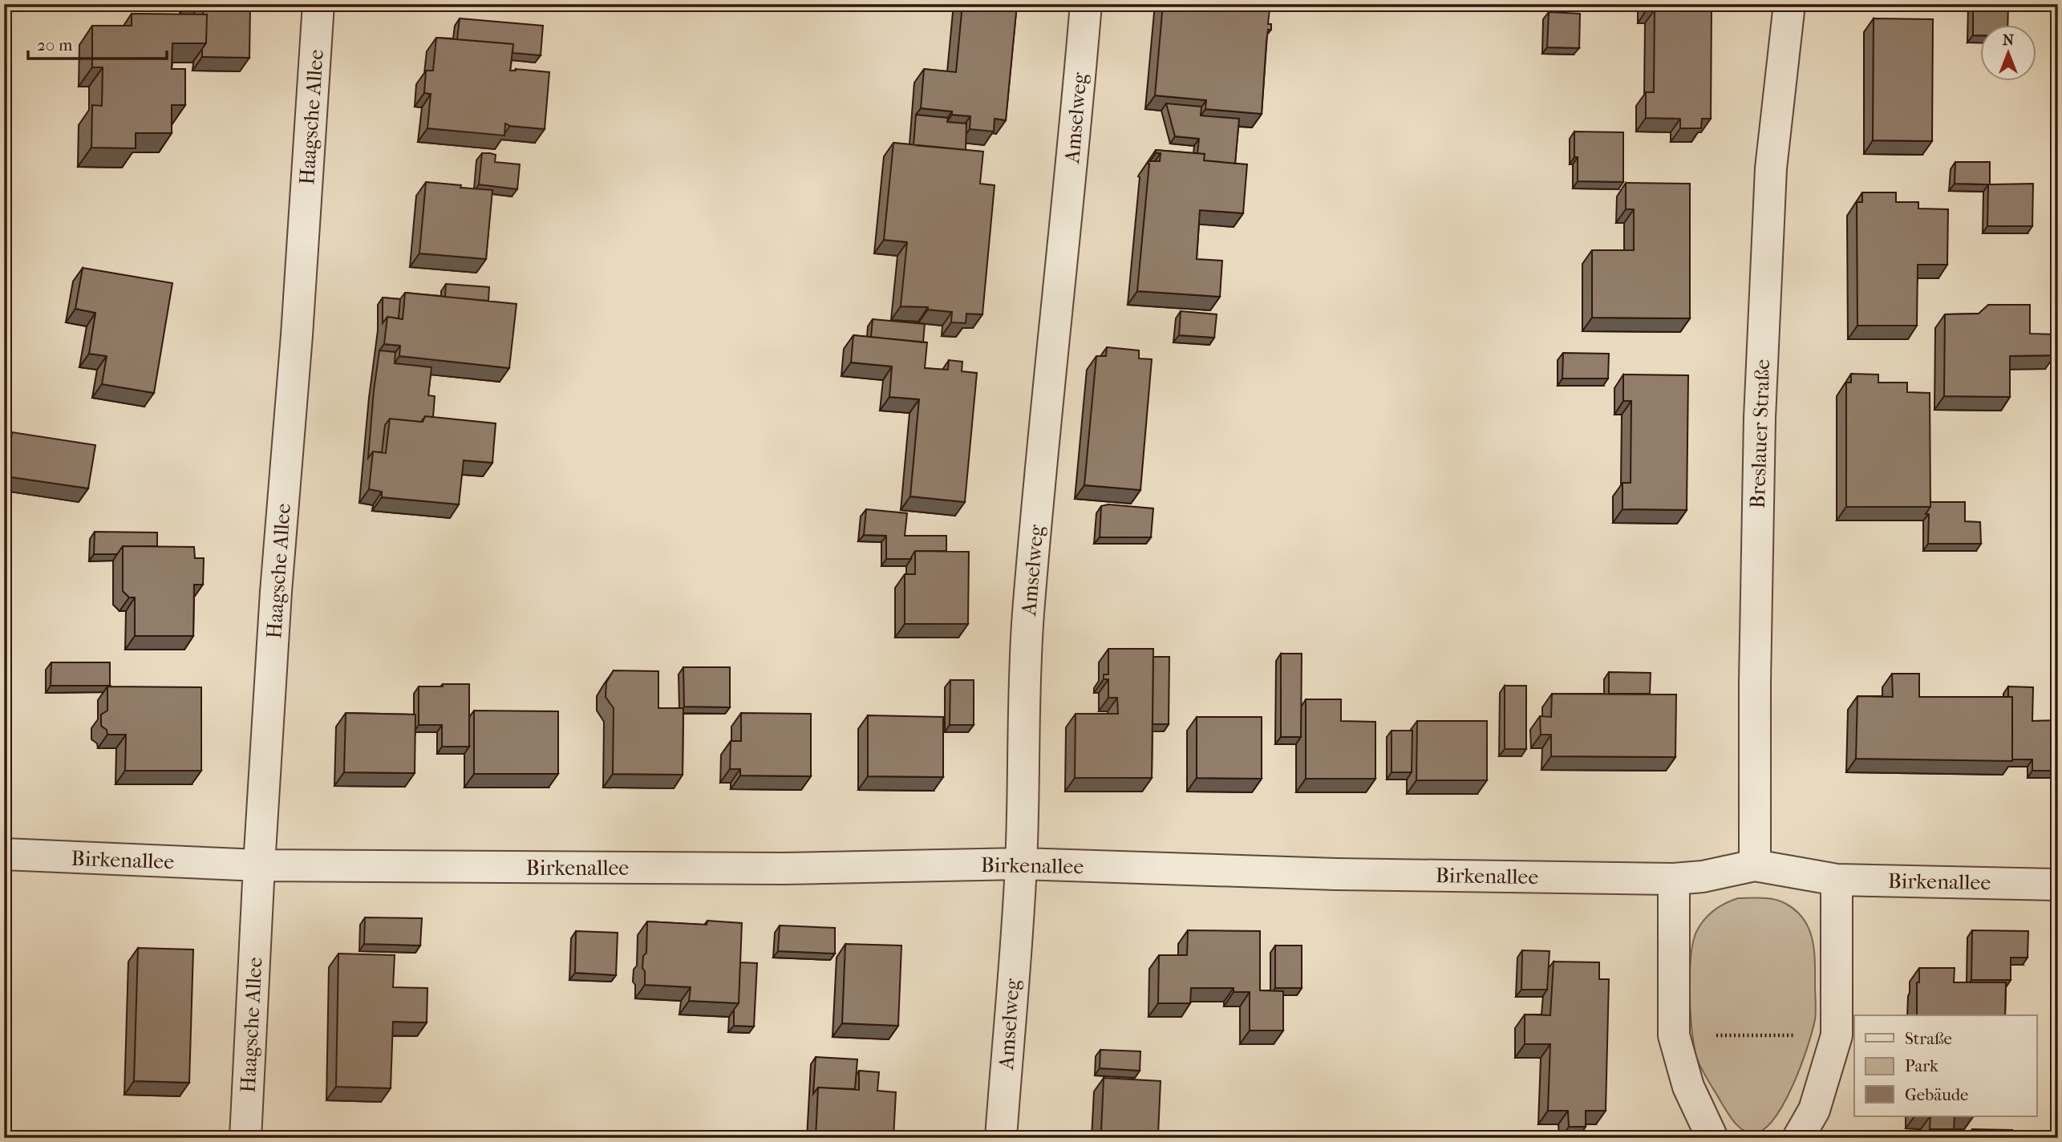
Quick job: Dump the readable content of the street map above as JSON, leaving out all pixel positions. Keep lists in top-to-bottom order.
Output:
{
  "streets": {
    "street": [
      "Haagsche Allee",
      "Amselweg",
      "Breslauer Straße",
      "Birkenallee"
    ]
  },
  "crossings": [
    ["Haagsche Allee", "Birkenallee"],
    ["Amselweg", "Birkenallee"],
    ["Breslauer Straße", "Birkenallee"]
  ],
  "legend": ["Straße", "Park", "Gebäude"],
  "scale_bar": "20 m",
  "north": "top"
}
